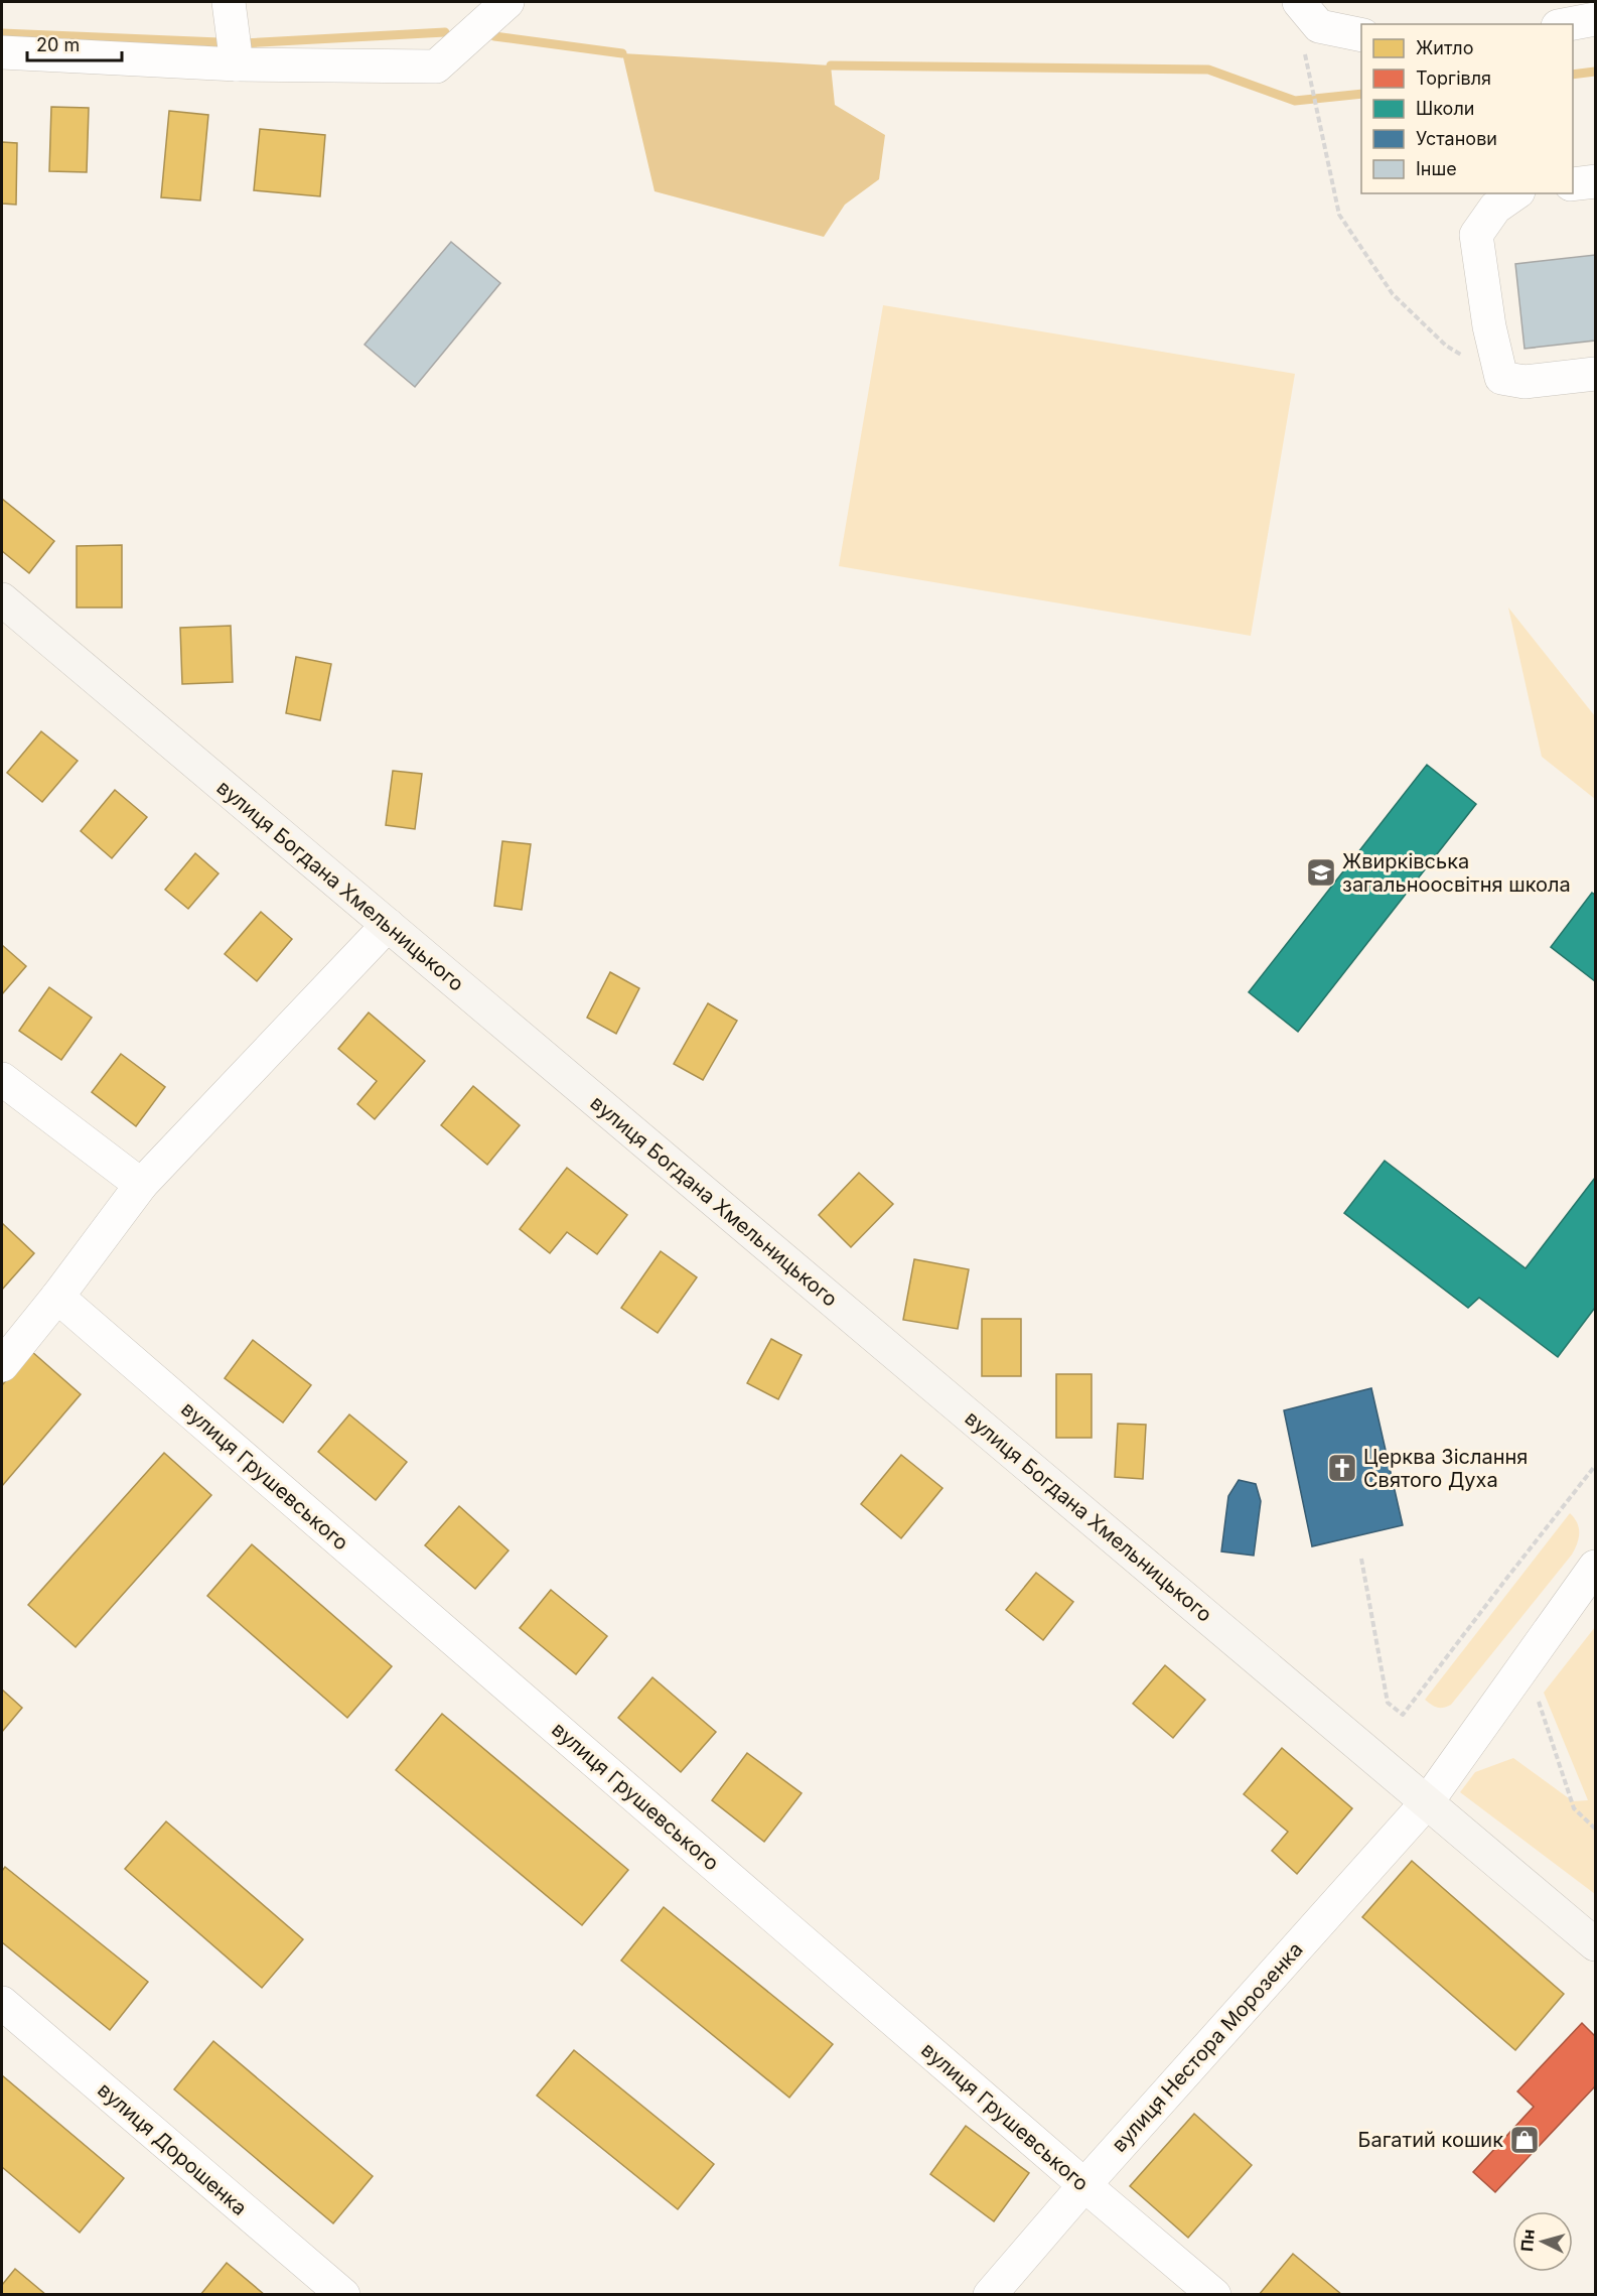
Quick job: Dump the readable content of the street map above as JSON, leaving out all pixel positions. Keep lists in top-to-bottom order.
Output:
{
  "streets": {
    "street": [
      "вулиця Богдана Хмельницького",
      "вулиця Грушевського",
      "вулиця Нестора Морозенка",
      "вулиця Дорошенка"
    ]
  },
  "crossings": [
    ["вулиця Богдана Хмельницького", "вулиця Нестора Морозенка"],
    ["вулиця Грушевського", "вулиця Нестора Морозенка"]
  ],
  "places": {
    "school or university": ["Жвирківська загальноосвітня школа"],
    "church": ["Церква Зіслання Святого Духа"],
    "shop": ["Багатий кошик"]
  },
  "legend": [
    "Житло",
    "Торгівля",
    "Школи",
    "Установи",
    "Інше"
  ],
  "scale_bar": "20 m",
  "north": "left"
}
